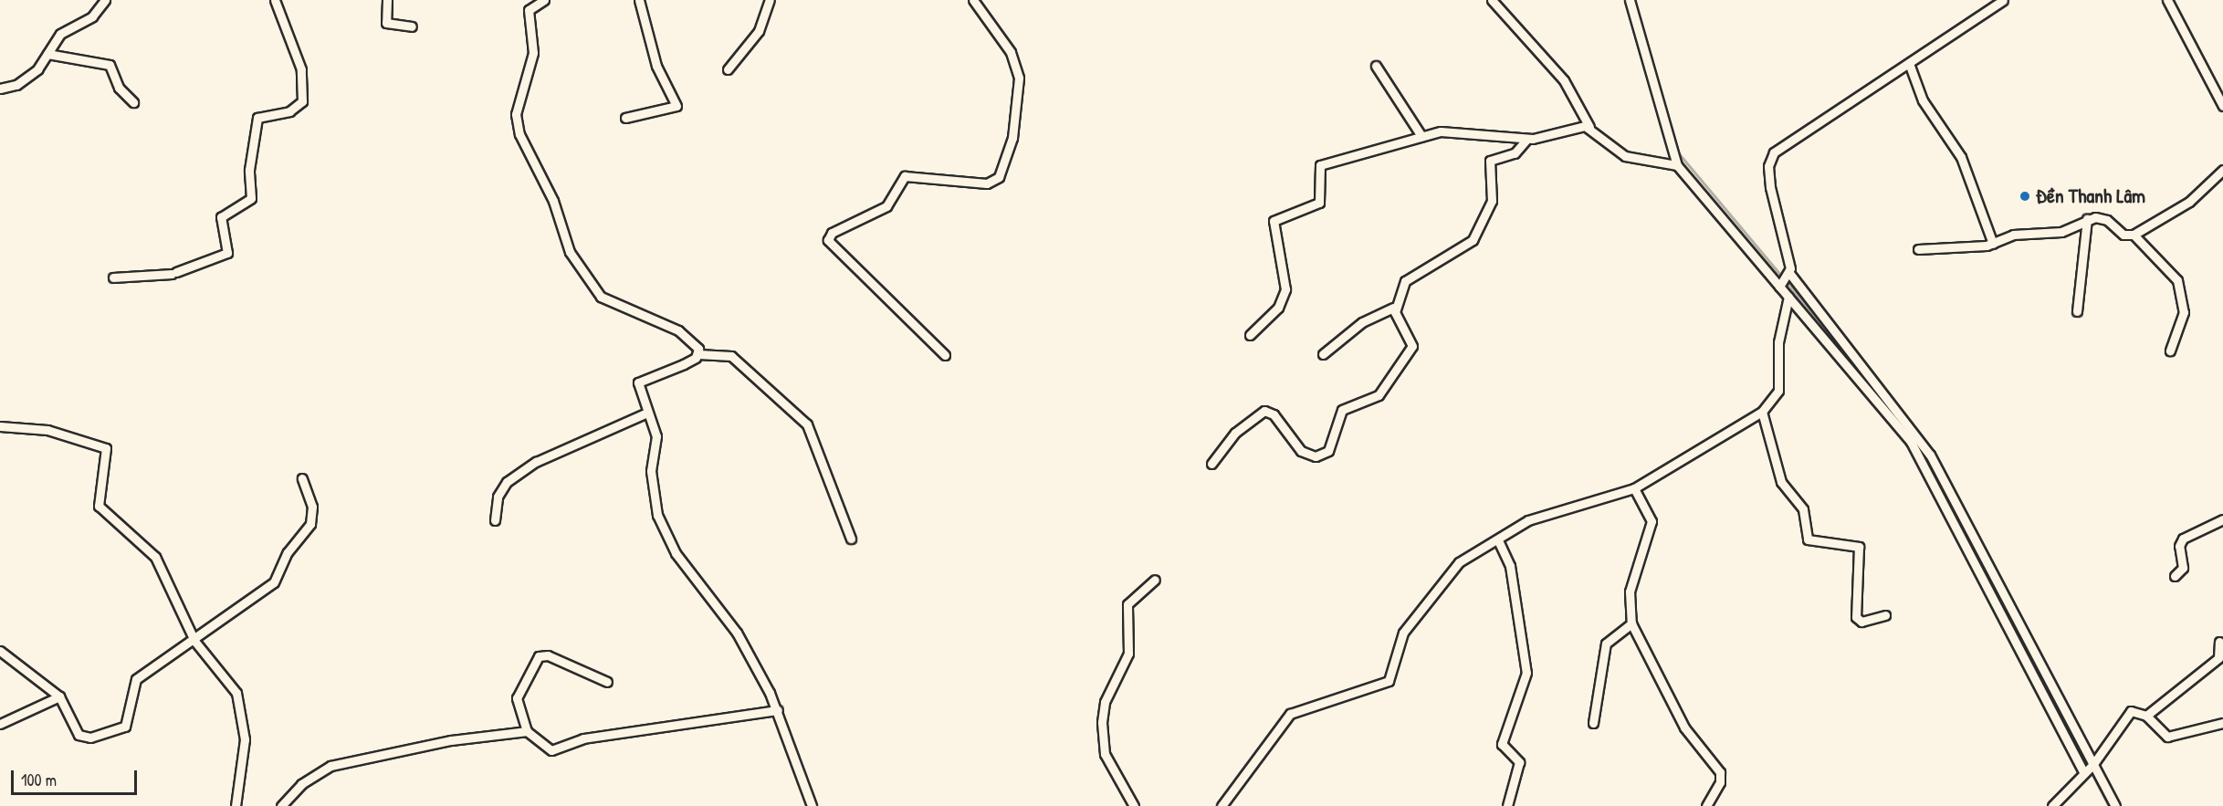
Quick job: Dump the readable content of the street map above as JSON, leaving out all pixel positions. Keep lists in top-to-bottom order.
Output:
{
  "places": ["Đền Thanh Lâm"],
  "scale_bar": "100 m"
}
